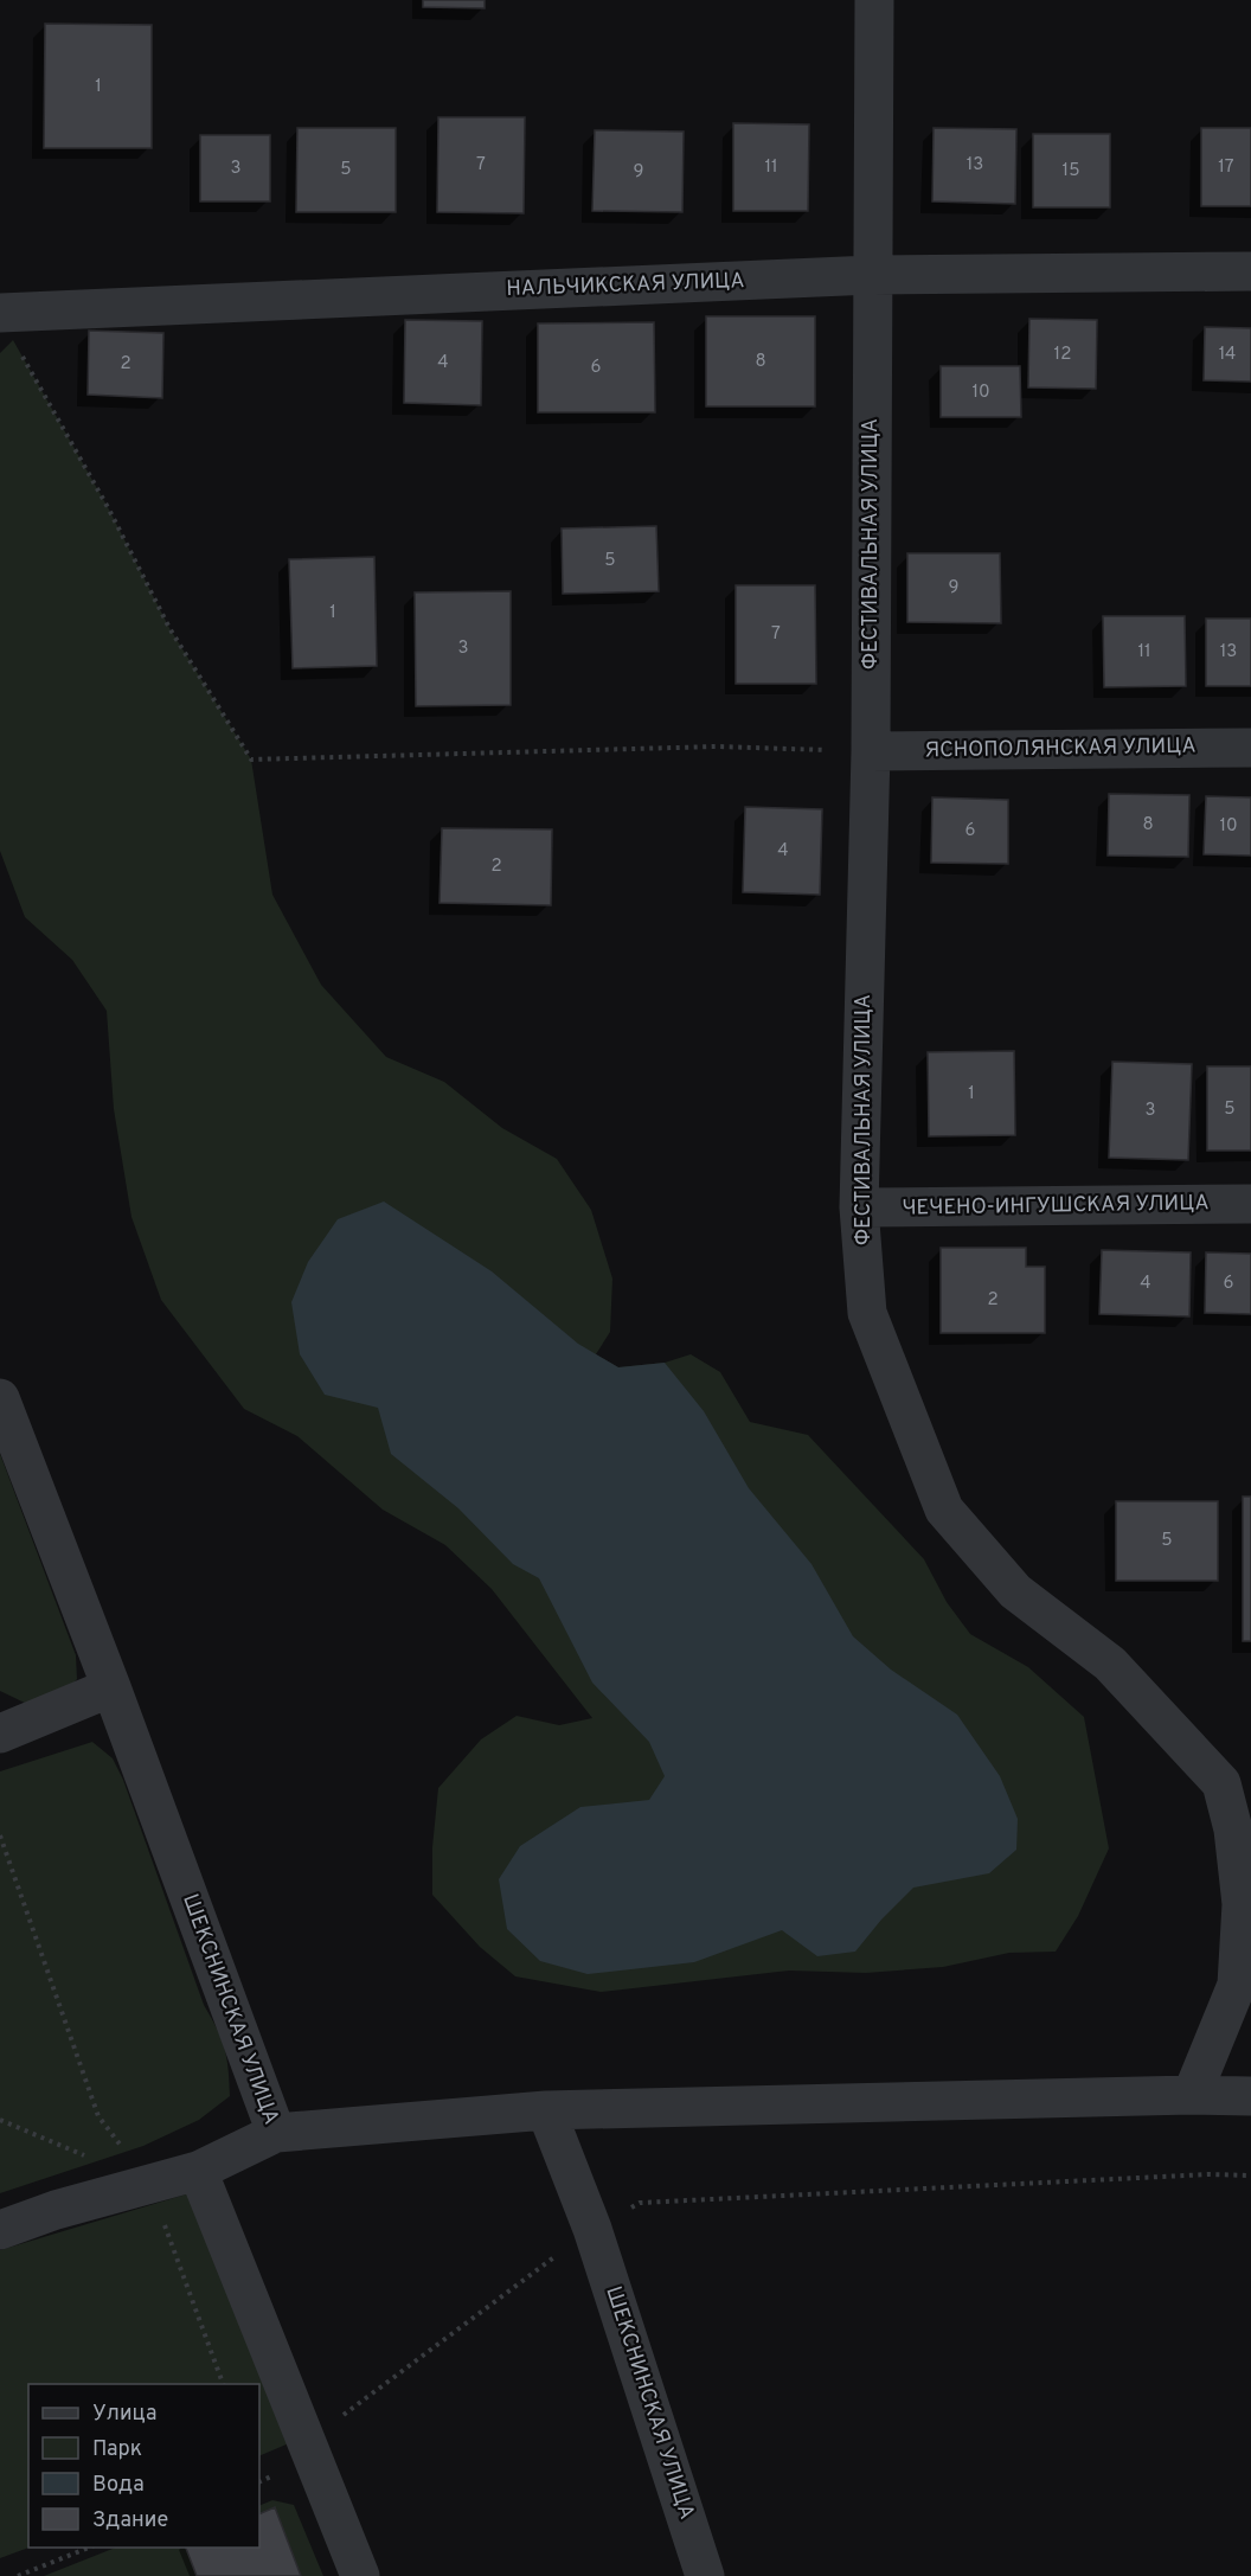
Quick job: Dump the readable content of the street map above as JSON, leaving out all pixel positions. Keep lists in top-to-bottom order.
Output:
{
  "streets": {
    "street": [
      "НАЛЬЧИКСКАЯ УЛИЦА",
      "ФЕСТИВАЛЬНАЯ УЛИЦА",
      "ЯСНОПОЛЯНСКАЯ УЛИЦА",
      "ЧЕЧЕНО-ИНГУШСКАЯ УЛИЦА",
      "ШЕКСНИНСКАЯ УЛИЦА"
    ]
  },
  "crossings": [
    ["НАЛЬЧИКСКАЯ УЛИЦА", "ФЕСТИВАЛЬНАЯ УЛИЦА"],
    ["ФЕСТИВАЛЬНАЯ УЛИЦА", "ЯСНОПОЛЯНСКАЯ УЛИЦА"],
    ["ФЕСТИВАЛЬНАЯ УЛИЦА", "ЧЕЧЕНО-ИНГУШСКАЯ УЛИЦА"]
  ],
  "house_numbers": [
    "1",
    "7",
    "13",
    "11",
    "17",
    "3",
    "5",
    "15",
    "9",
    "12",
    "14",
    "8",
    "4",
    "2",
    "6",
    "10",
    "5",
    "9",
    "1",
    "7",
    "3",
    "11",
    "13",
    "8",
    "10",
    "6",
    "4",
    "2",
    "1",
    "5",
    "3",
    "4",
    "6",
    "2",
    "5"
  ],
  "legend": [
    "Улица",
    "Парк",
    "Вода",
    "Здание"
  ]
}
